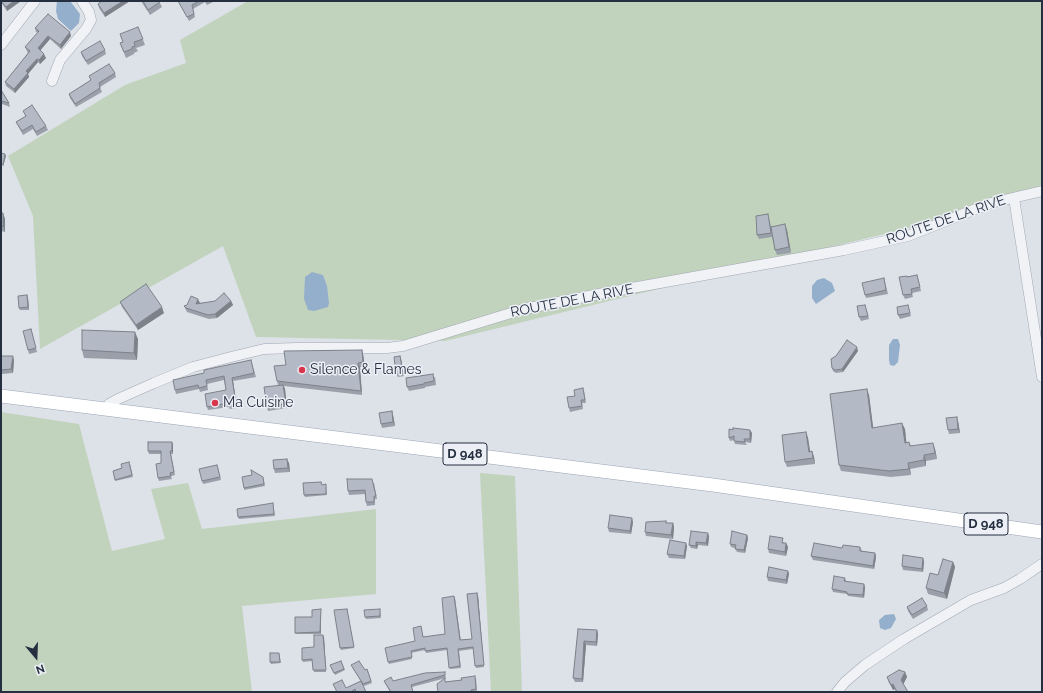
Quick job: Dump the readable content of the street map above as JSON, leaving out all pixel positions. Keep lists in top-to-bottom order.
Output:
{
  "streets": {
    "main road": ["D 948"],
    "street": ["ROUTE DE LA RIVE"]
  },
  "crossings": [
    ["ROUTE DE LA RIVE", "D 948"]
  ],
  "places": ["Silence & Flames", "Ma Cuisine"],
  "north": "bottom"
}
